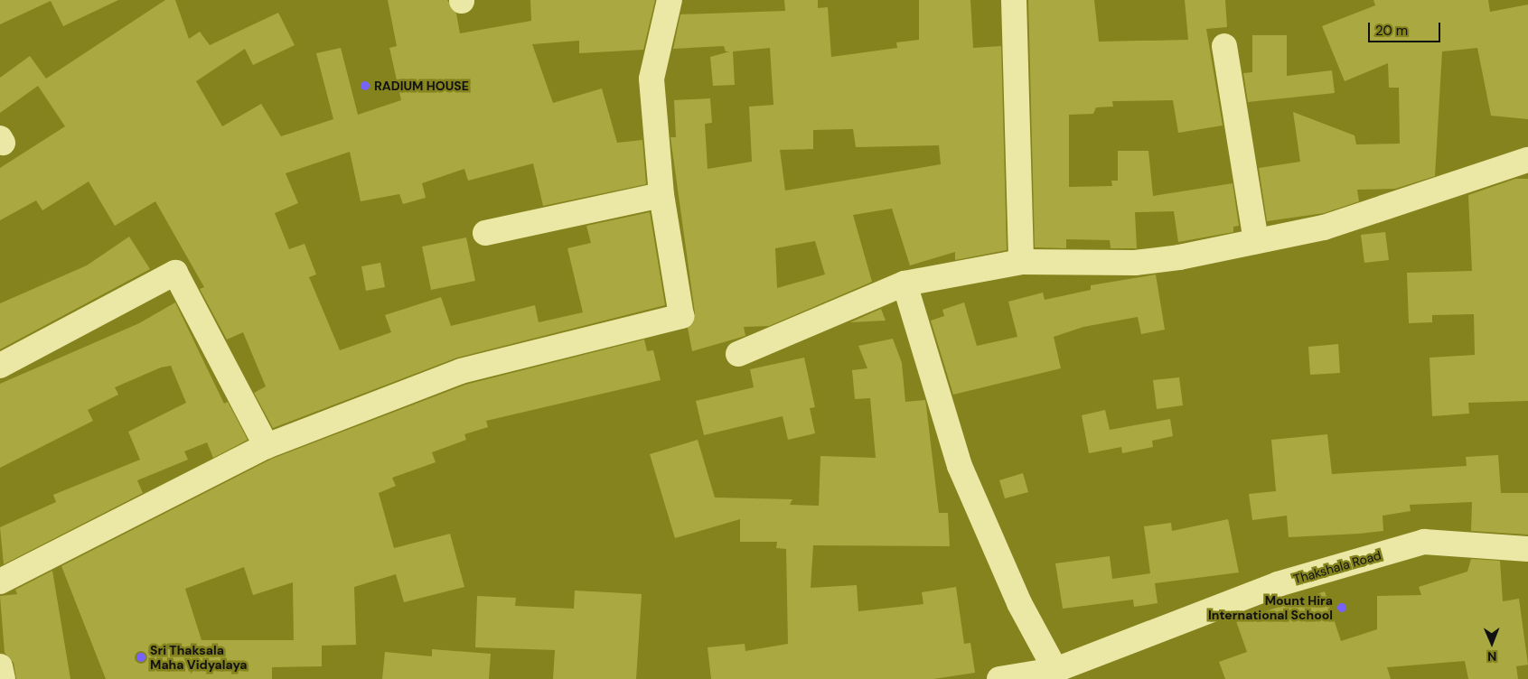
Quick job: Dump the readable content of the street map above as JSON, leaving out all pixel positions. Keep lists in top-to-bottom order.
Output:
{
  "streets": {
    "street": ["Thakshala Road"]
  },
  "places": ["RADIUM HOUSE", "Mount Hira International School", "Sri Thaksala Maha Vidyalaya"],
  "scale_bar": "20 m",
  "north": "bottom"
}
